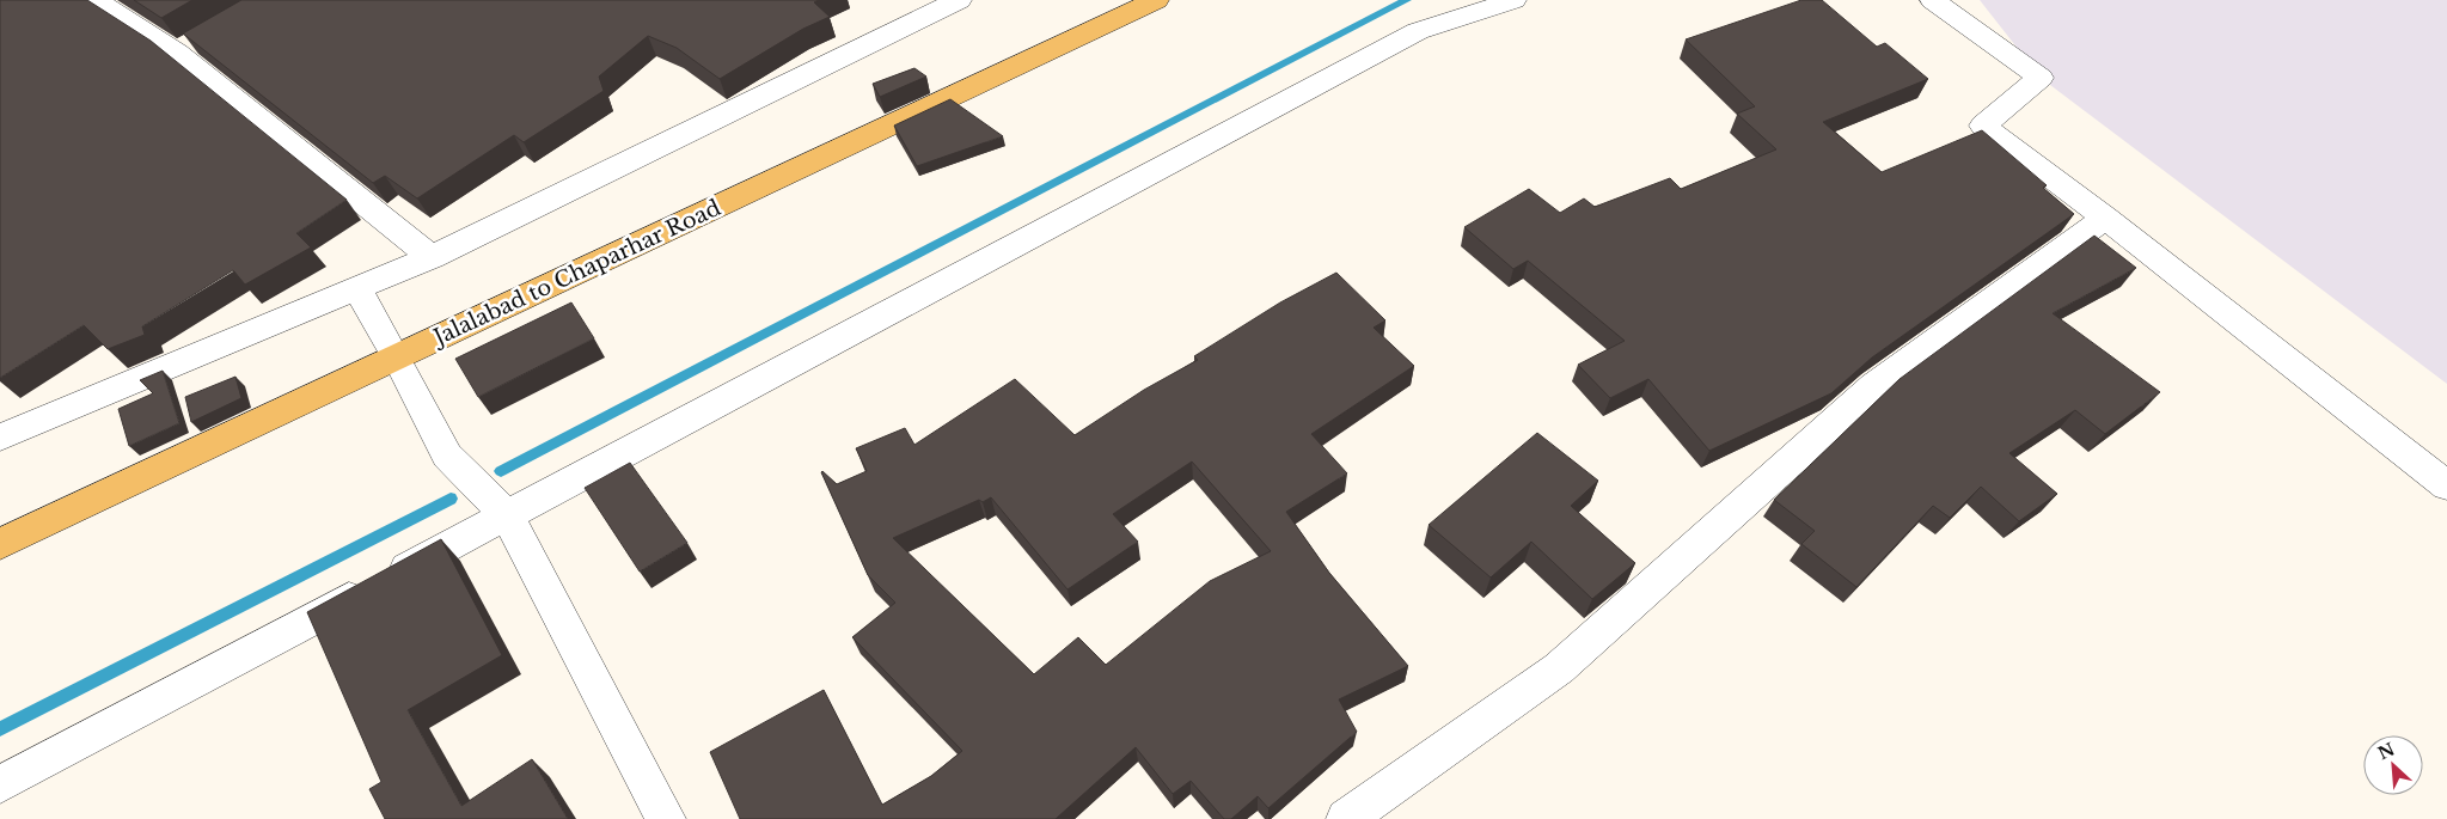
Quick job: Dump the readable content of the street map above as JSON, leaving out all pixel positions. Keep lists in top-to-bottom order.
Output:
{
  "streets": {
    "main road": ["Jalalabad to Chaparhar Road"]
  },
  "north": "top left"
}
